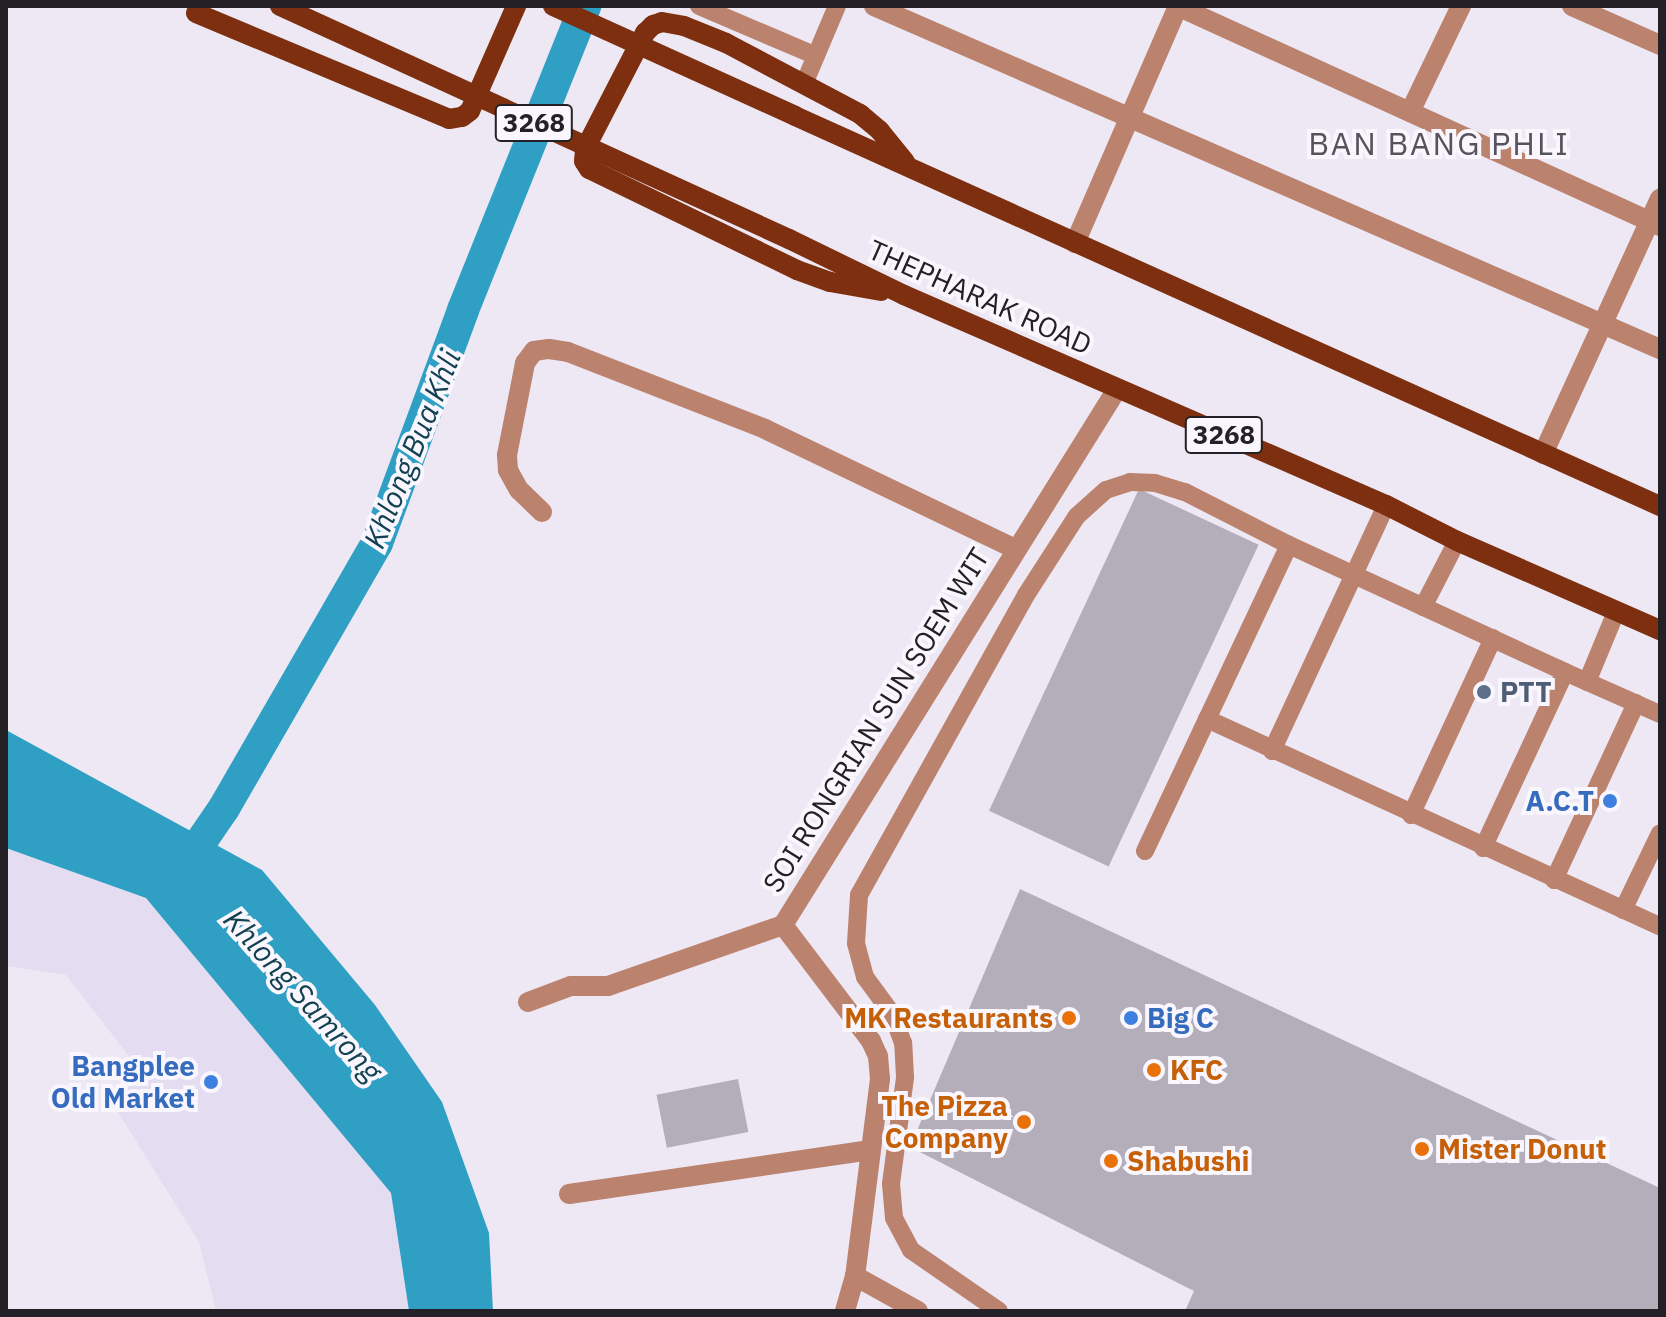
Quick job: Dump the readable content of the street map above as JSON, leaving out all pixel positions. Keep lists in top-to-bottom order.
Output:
{
  "streets": {
    "main road": ["3268", "THEPHARAK ROAD"],
    "street": ["SOI RONGRIAN SUN SOEM WIT"]
  },
  "crossings": [
    ["THEPHARAK ROAD", "SOI RONGRIAN SUN SOEM WIT"]
  ],
  "districts": ["BAN BANG PHLI"],
  "water": ["Khlong Bua Khli", "Khlong Samrong"],
  "places": [
    "PTT",
    "A.C.T",
    "MK Restaurants",
    "Big C",
    "KFC",
    "Bangplee Old Market",
    "The Pizza Company",
    "Mister Donut",
    "Shabushi"
  ]
}
